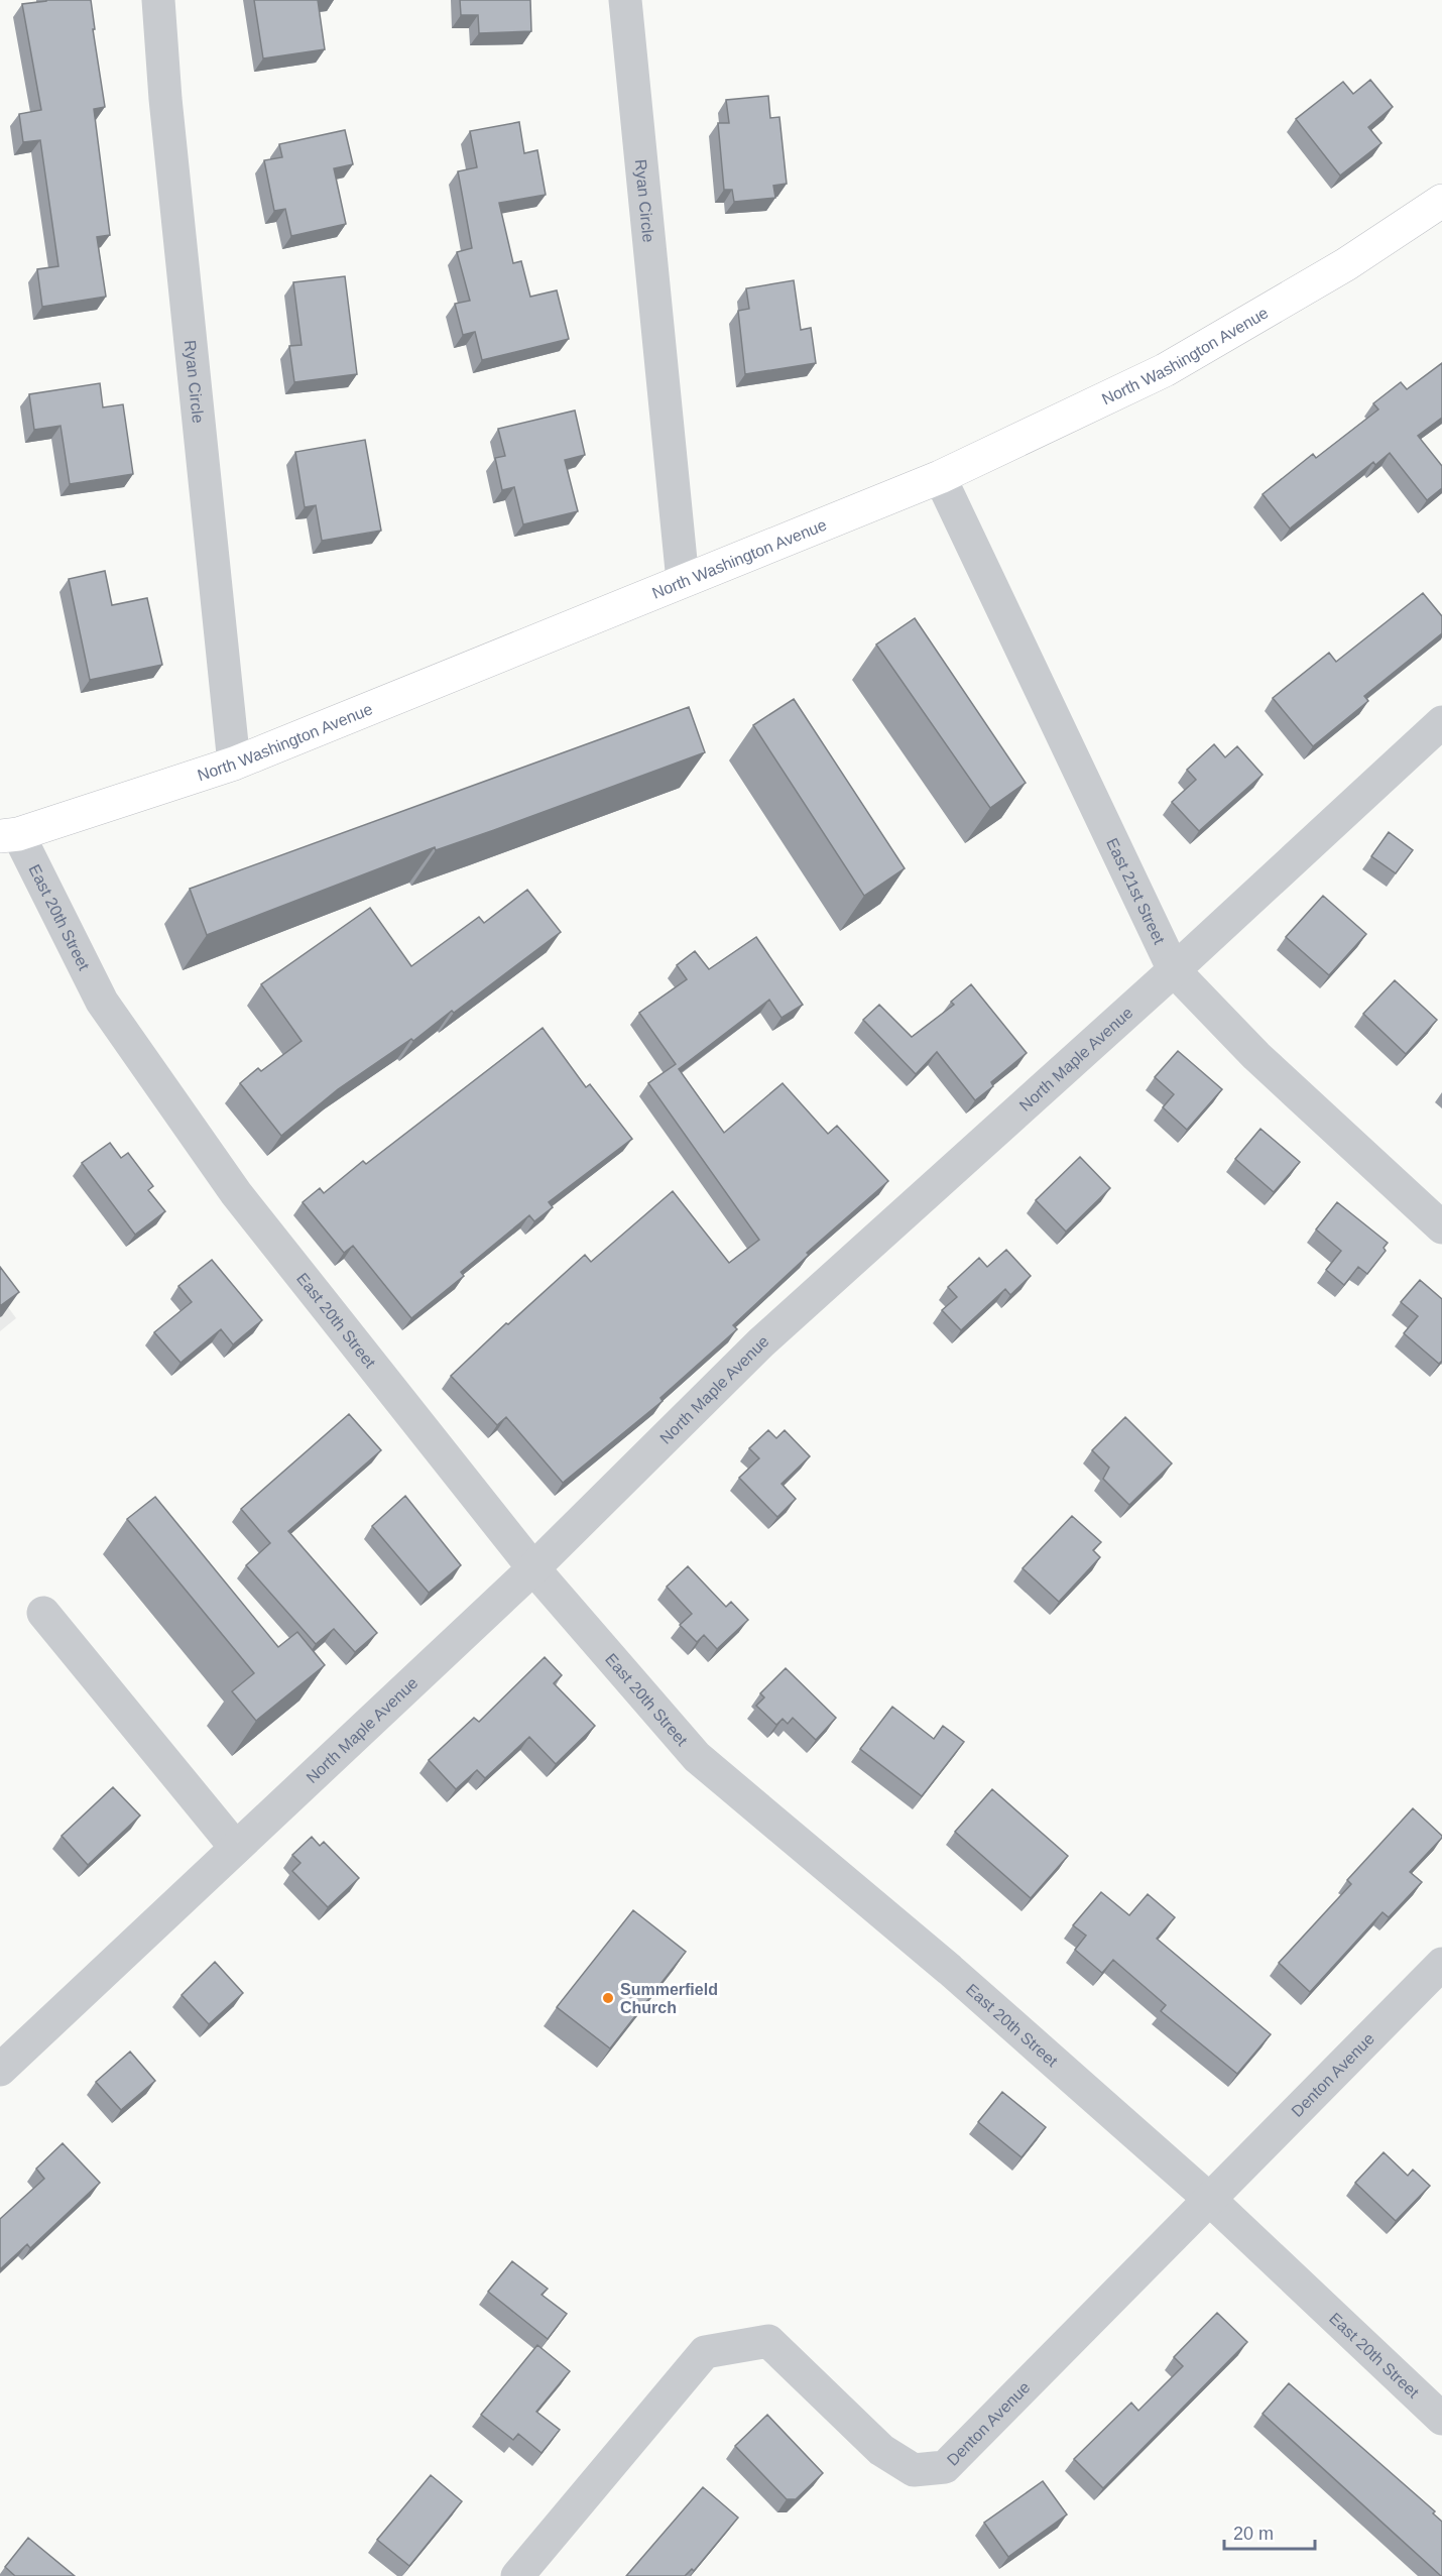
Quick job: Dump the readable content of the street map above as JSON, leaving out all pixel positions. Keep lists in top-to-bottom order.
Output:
{
  "streets": {
    "main road": ["North Washington Avenue"],
    "street": [
      "Ryan Circle",
      "East 21st Street",
      "East 20th Street",
      "North Maple Avenue",
      "Denton Avenue"
    ]
  },
  "crossings": [
    ["Ryan Circle", "North Washington Avenue"],
    ["North Washington Avenue", "East 21st Street"],
    ["North Washington Avenue", "East 20th Street"],
    ["East 21st Street", "North Maple Avenue"],
    ["East 20th Street", "North Maple Avenue"],
    ["East 20th Street", "Denton Avenue"]
  ],
  "places": ["Summerfield Church"],
  "scale_bar": "20 m"
}
